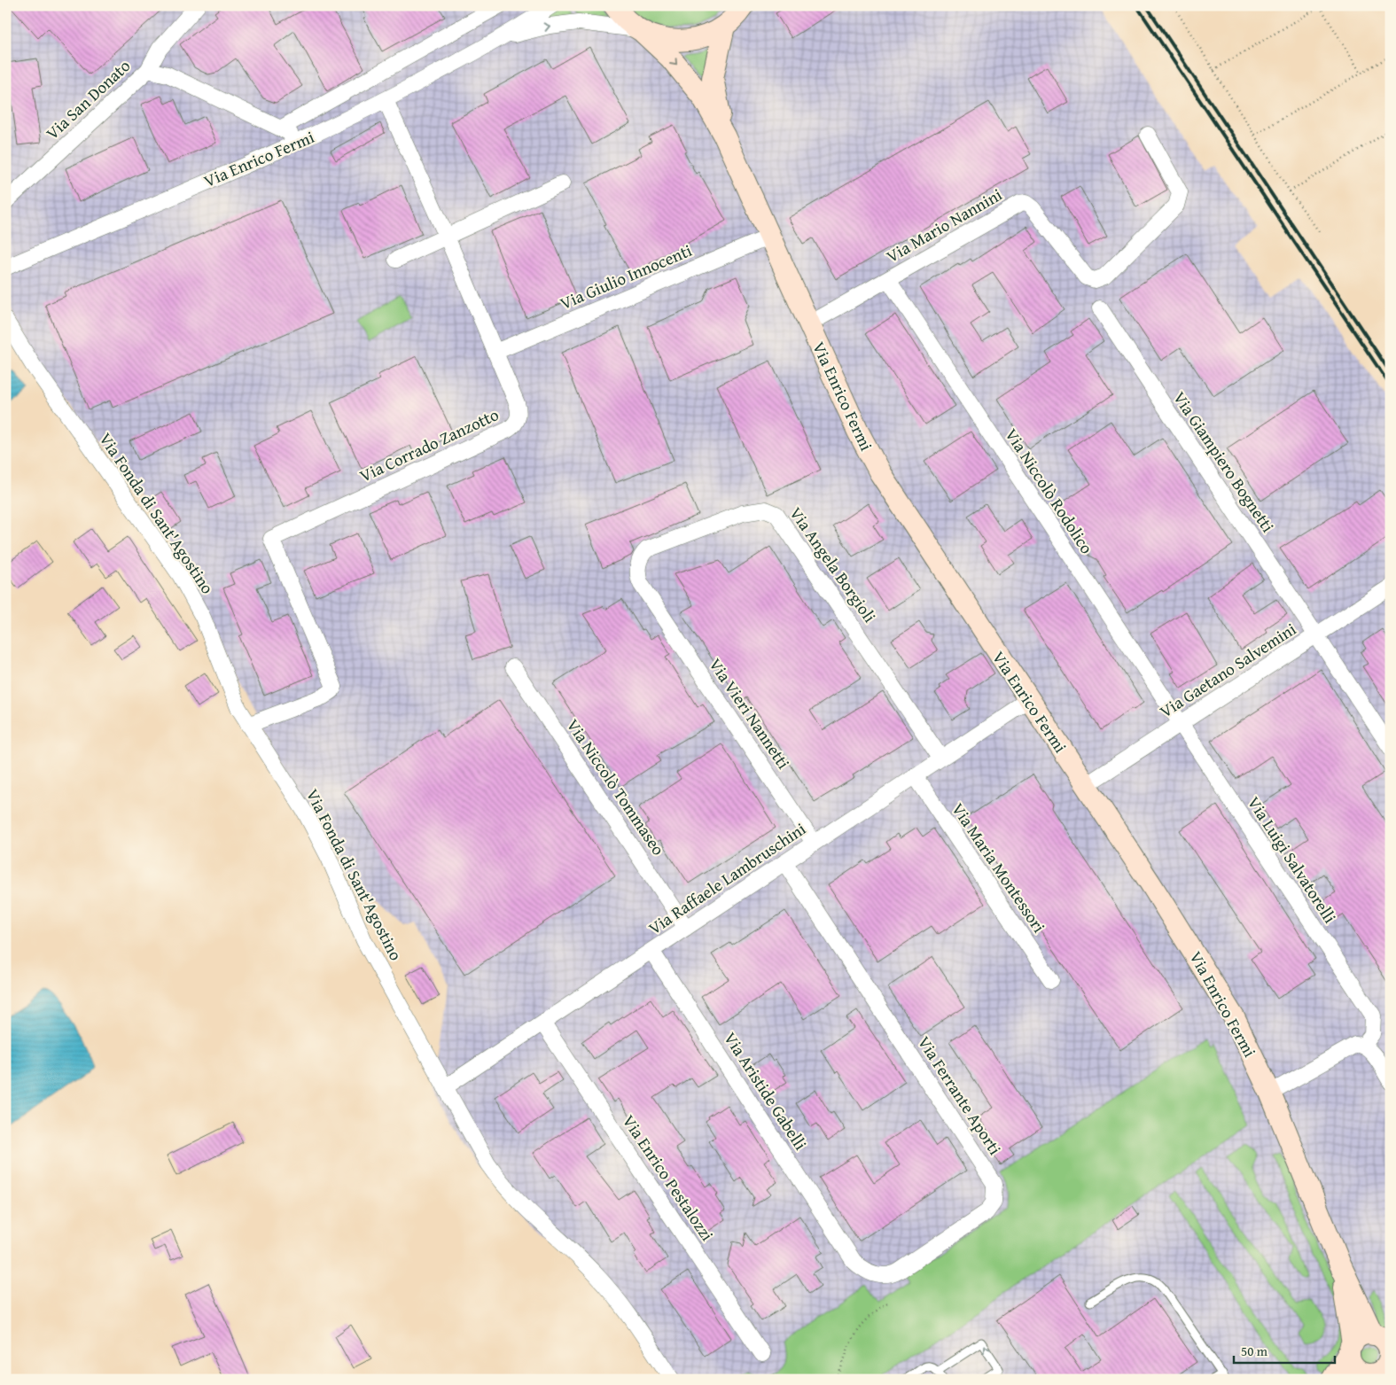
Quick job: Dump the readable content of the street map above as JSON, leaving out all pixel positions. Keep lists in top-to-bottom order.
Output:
{
  "streets": {
    "street": [
      "Via San Donato",
      "Via Enrico Fermi",
      "Via Mario Nannini",
      "Via Giulio Innocenti",
      "Via Corrado Zanzotto",
      "Via Giampiero Bognetti",
      "Via Niccolò Rodolico",
      "Via Fonda di Sant'Agostino",
      "Via Angela Borgioli",
      "Via Gaetano Salvemini",
      "Via Vieri Nannetti",
      "Via Niccolò Tommaseo",
      "Via Luigi Salvatorelli",
      "Via Maria Montessori",
      "Via Raffaele Lambruschini",
      "Via Aristide Gabelli",
      "Via Ferrante Aporti",
      "Via Enrico Pestalozzi"
    ]
  },
  "crossings": [
    ["Via San Donato", "Via Enrico Fermi"],
    ["Via Enrico Fermi", "Via Mario Nannini"],
    ["Via Enrico Fermi", "Via Giulio Innocenti"],
    ["Via Enrico Fermi", "Via Corrado Zanzotto"],
    ["Via Enrico Fermi", "Via Gaetano Salvemini"],
    ["Via Enrico Fermi", "Via Raffaele Lambruschini"],
    ["Via Mario Nannini", "Via Niccolò Rodolico"],
    ["Via Giulio Innocenti", "Via Corrado Zanzotto"],
    ["Via Corrado Zanzotto", "Via Fonda di Sant'Agostino"],
    ["Via Giampiero Bognetti", "Via Gaetano Salvemini"],
    ["Via Niccolò Rodolico", "Via Gaetano Salvemini"],
    ["Via Niccolò Rodolico", "Via Luigi Salvatorelli"],
    ["Via Fonda di Sant'Agostino", "Via Raffaele Lambruschini"],
    ["Via Angela Borgioli", "Via Vieri Nannetti"],
    ["Via Angela Borgioli", "Via Raffaele Lambruschini"],
    ["Via Gaetano Salvemini", "Via Luigi Salvatorelli"],
    ["Via Vieri Nannetti", "Via Raffaele Lambruschini"],
    ["Via Niccolò Tommaseo", "Via Raffaele Lambruschini"],
    ["Via Maria Montessori", "Via Raffaele Lambruschini"],
    ["Via Raffaele Lambruschini", "Via Aristide Gabelli"],
    ["Via Raffaele Lambruschini", "Via Ferrante Aporti"],
    ["Via Raffaele Lambruschini", "Via Enrico Pestalozzi"],
    ["Via Aristide Gabelli", "Via Ferrante Aporti"]
  ],
  "scale_bar": "50 m"
}
